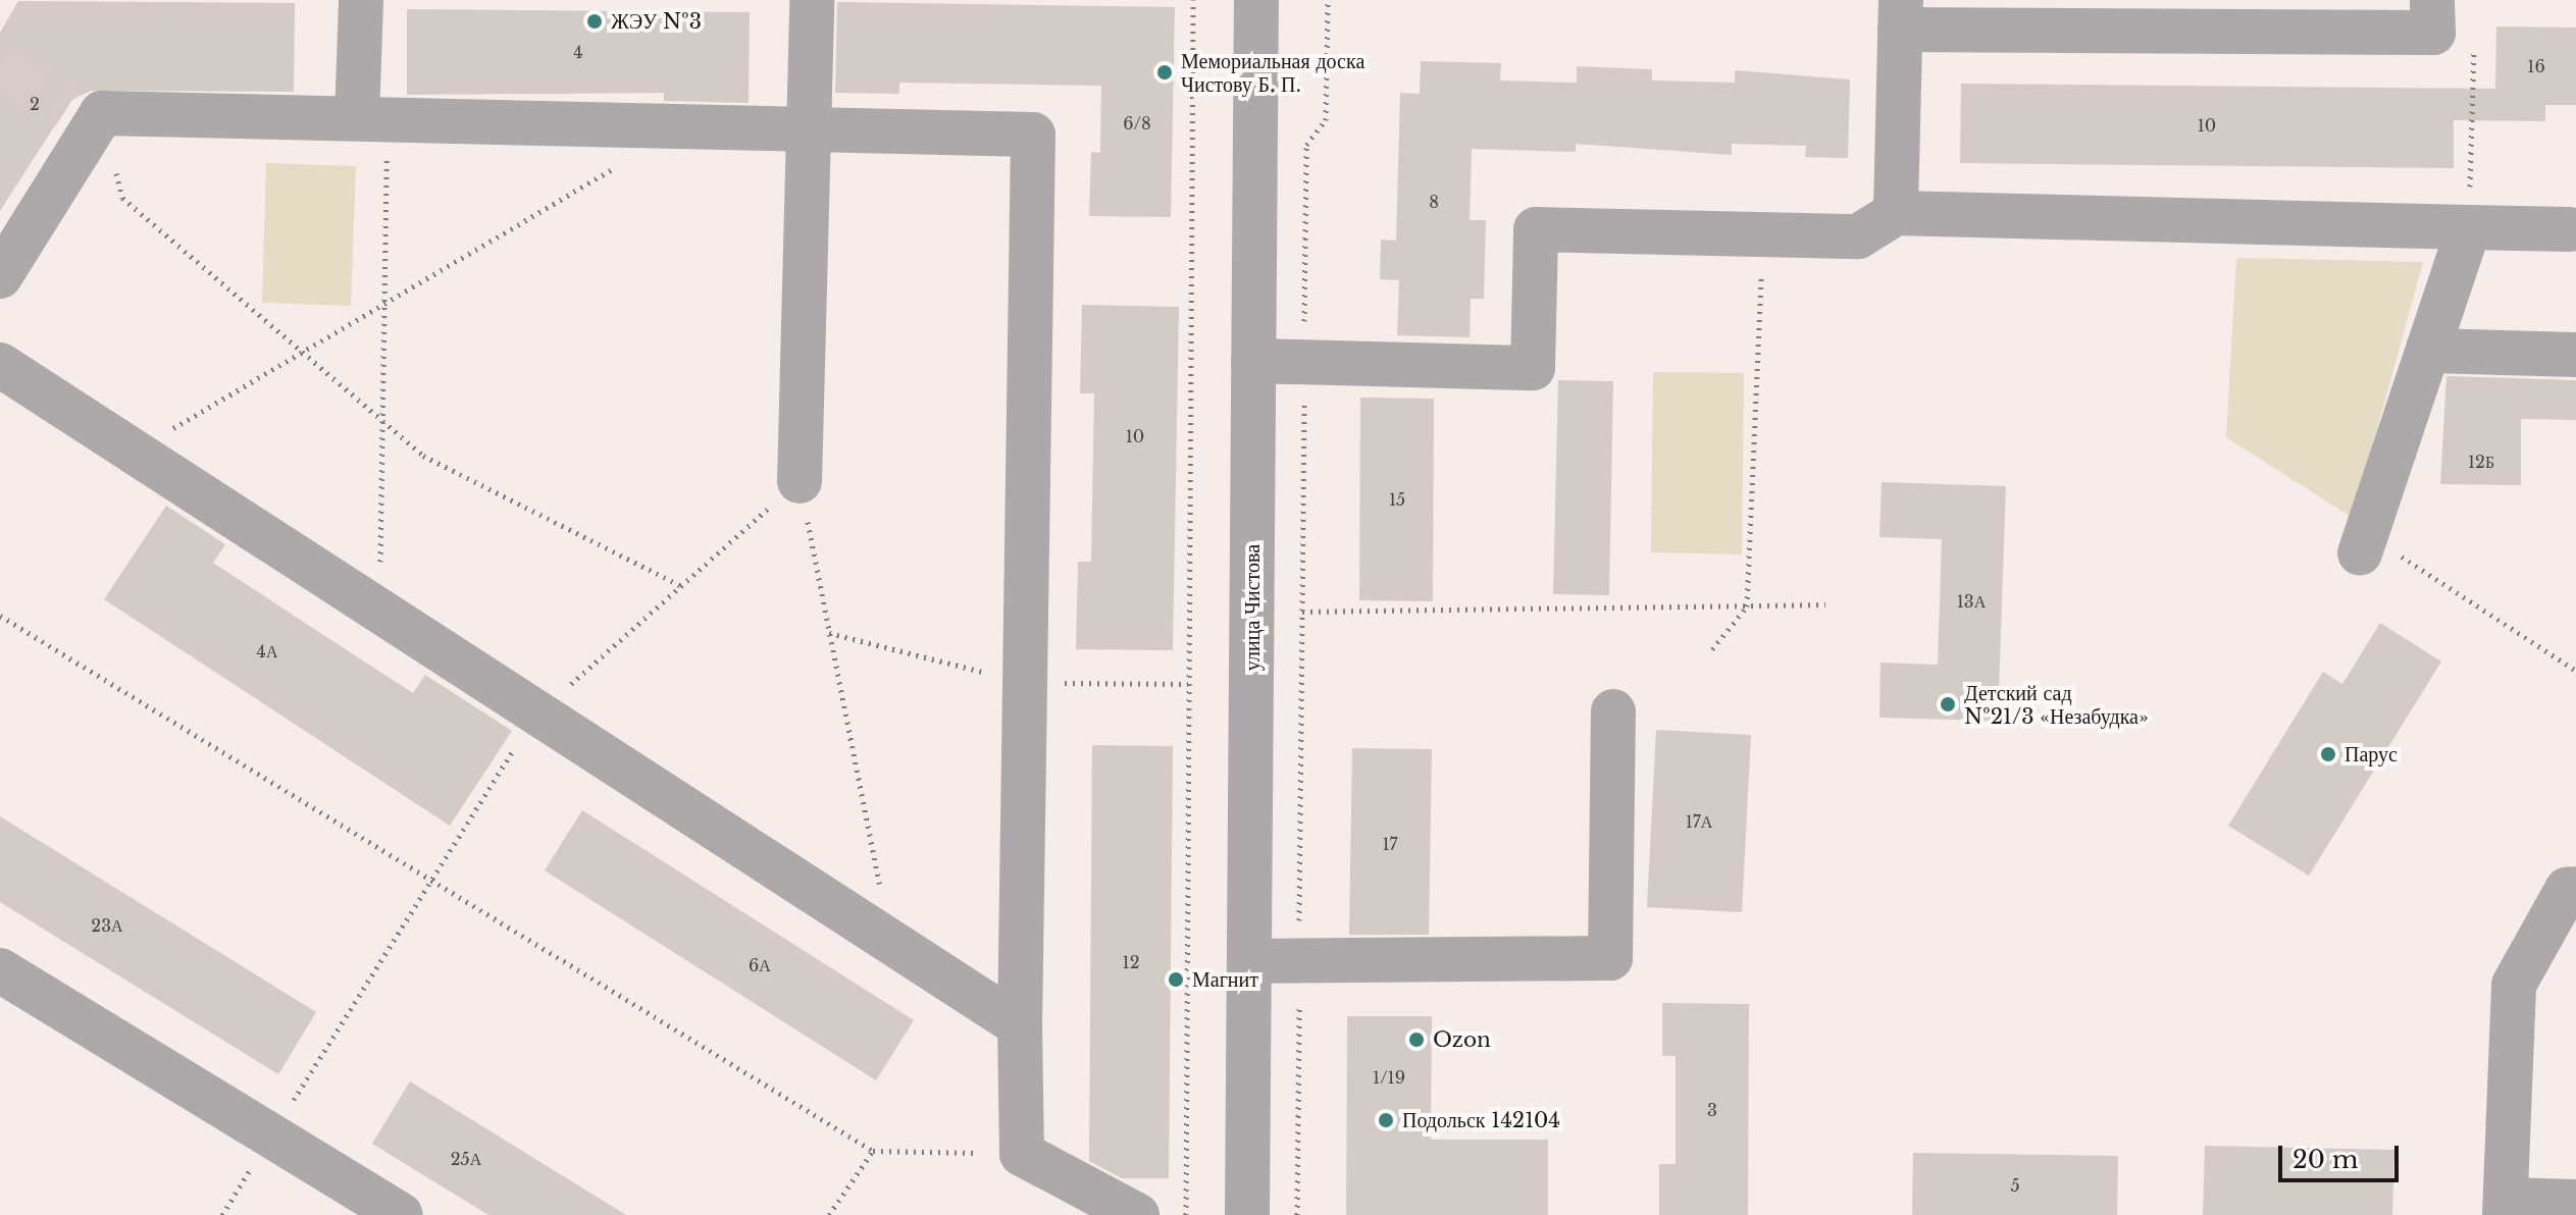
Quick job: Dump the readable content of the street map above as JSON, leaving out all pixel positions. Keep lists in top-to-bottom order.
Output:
{
  "streets": {
    "street": ["улица Чистова"]
  },
  "places": [
    "ЖЭУ №3",
    "Мемориальная доска Чистову Б. П.",
    "Детский сад №21/3 «Незабудка»",
    "Парус",
    "Магнит",
    "Ozon",
    "Подольск 142104"
  ],
  "house_numbers": [
    "4",
    "16",
    "2",
    "6/8",
    "10",
    "8",
    "10",
    "12Б",
    "15",
    "13А",
    "4А",
    "17А",
    "17",
    "23А",
    "12",
    "6А",
    "1/19",
    "3",
    "25А",
    "5"
  ],
  "scale_bar": "20 m"
}
